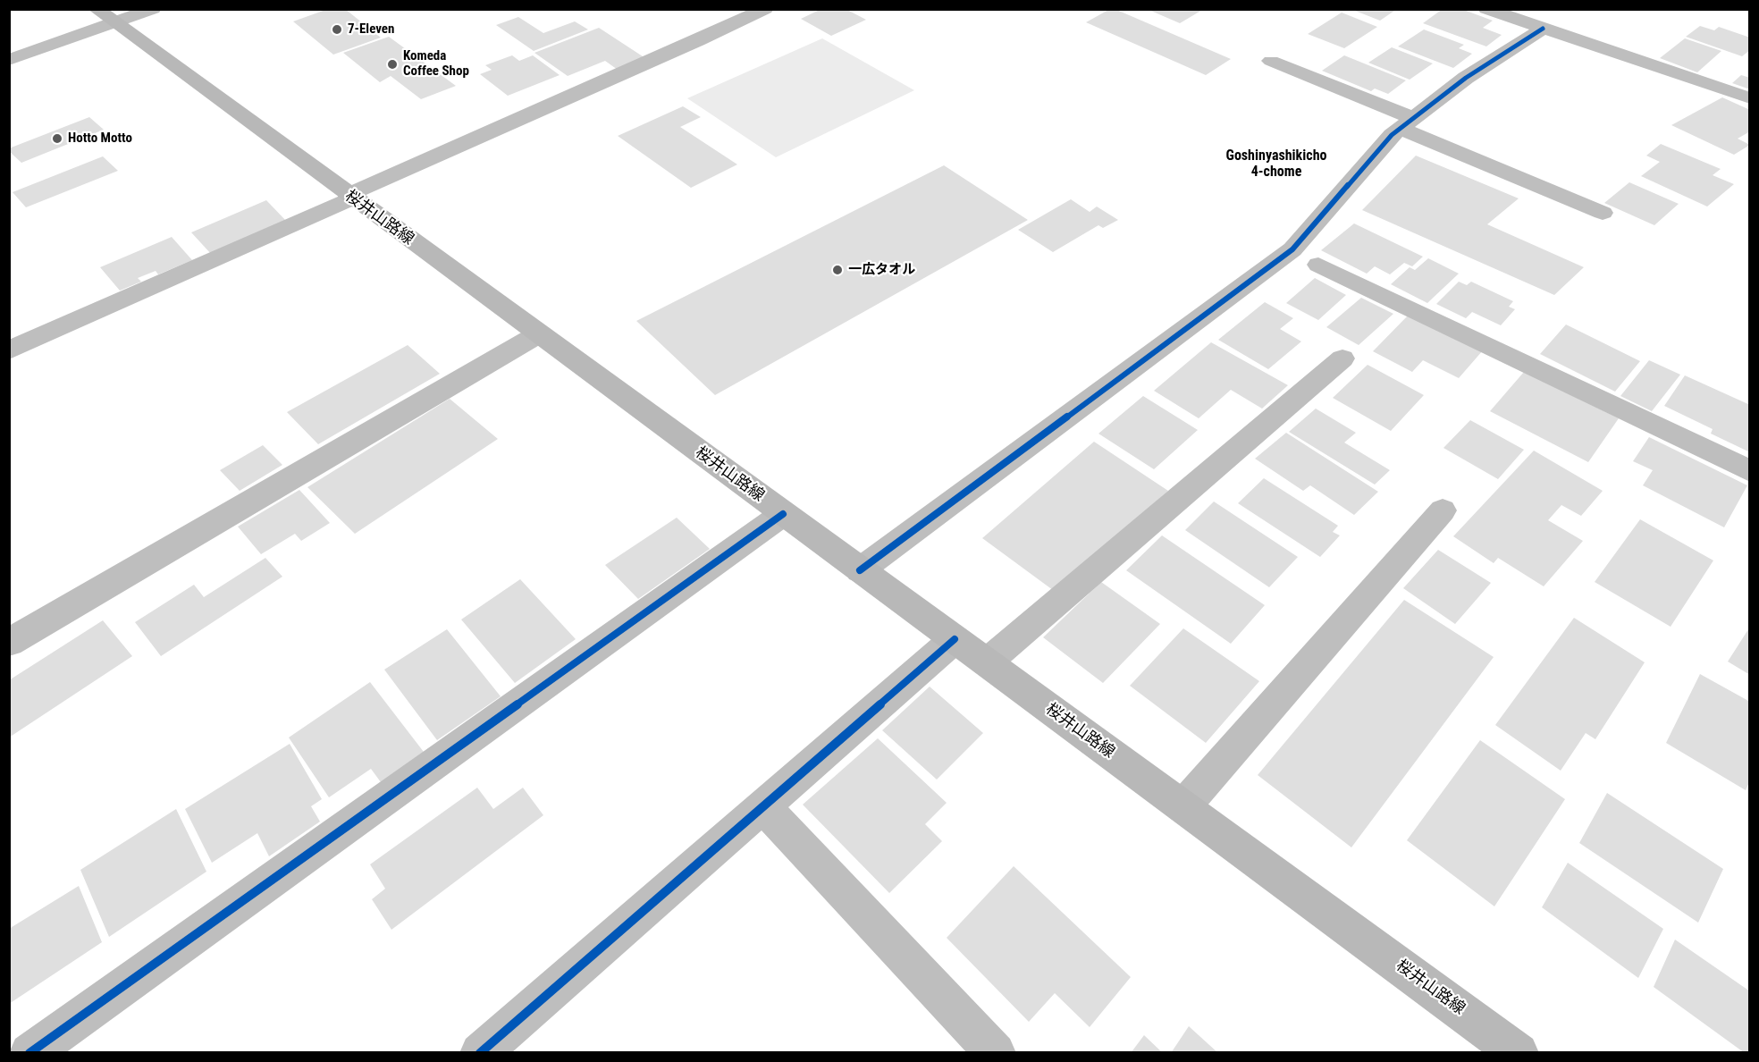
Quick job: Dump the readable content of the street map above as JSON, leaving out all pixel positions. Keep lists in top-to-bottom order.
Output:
{
  "streets": {
    "main road": ["桜井山路線"]
  },
  "districts": ["Goshinyashikicho 4-chome"],
  "places": [
    "7-Eleven",
    "Komeda Coffee Shop",
    "Hotto Motto",
    "一広タオル"
  ]
}
